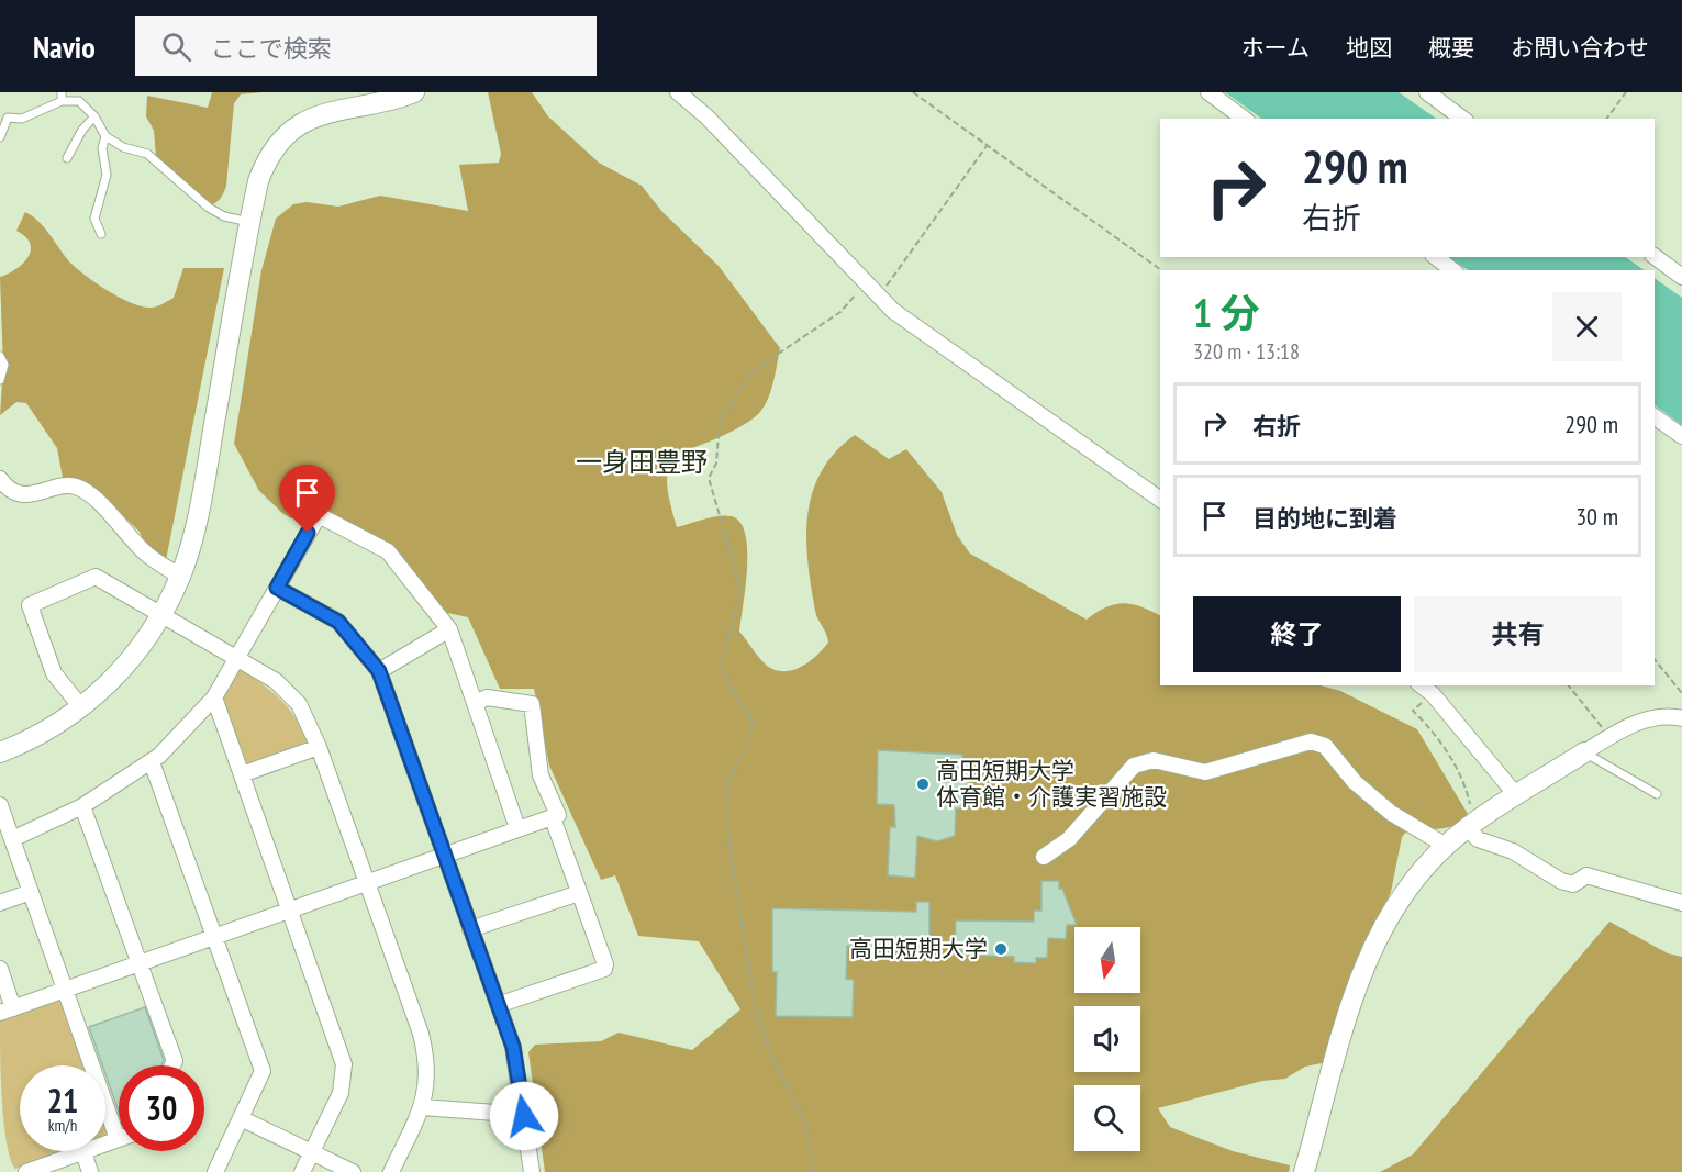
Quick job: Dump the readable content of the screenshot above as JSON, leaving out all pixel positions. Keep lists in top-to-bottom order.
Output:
{
  "districts": ["一身田豊野"],
  "places": ["高田短期大学 体育館・介護実習施設", "高田短期大学"],
  "north": "bottom",
  "page": {
    "header": "Navio",
    "search": "ここで検索",
    "nav": [
      "ホーム",
      "地図",
      "概要",
      "お問い合わせ"
    ],
    "turn": ["290 m", "右折"],
    "heading": ["1 分", "320 m · 13:18"],
    "list": [
      {
        "name": "右折",
        "value": "290 m"
      },
      {
        "name": "目的地に到着",
        "value": "30 m"
      }
    ],
    "buttons": ["終了", "共有"],
    "speed": "21 km/h",
    "limit": "30"
  }
}
